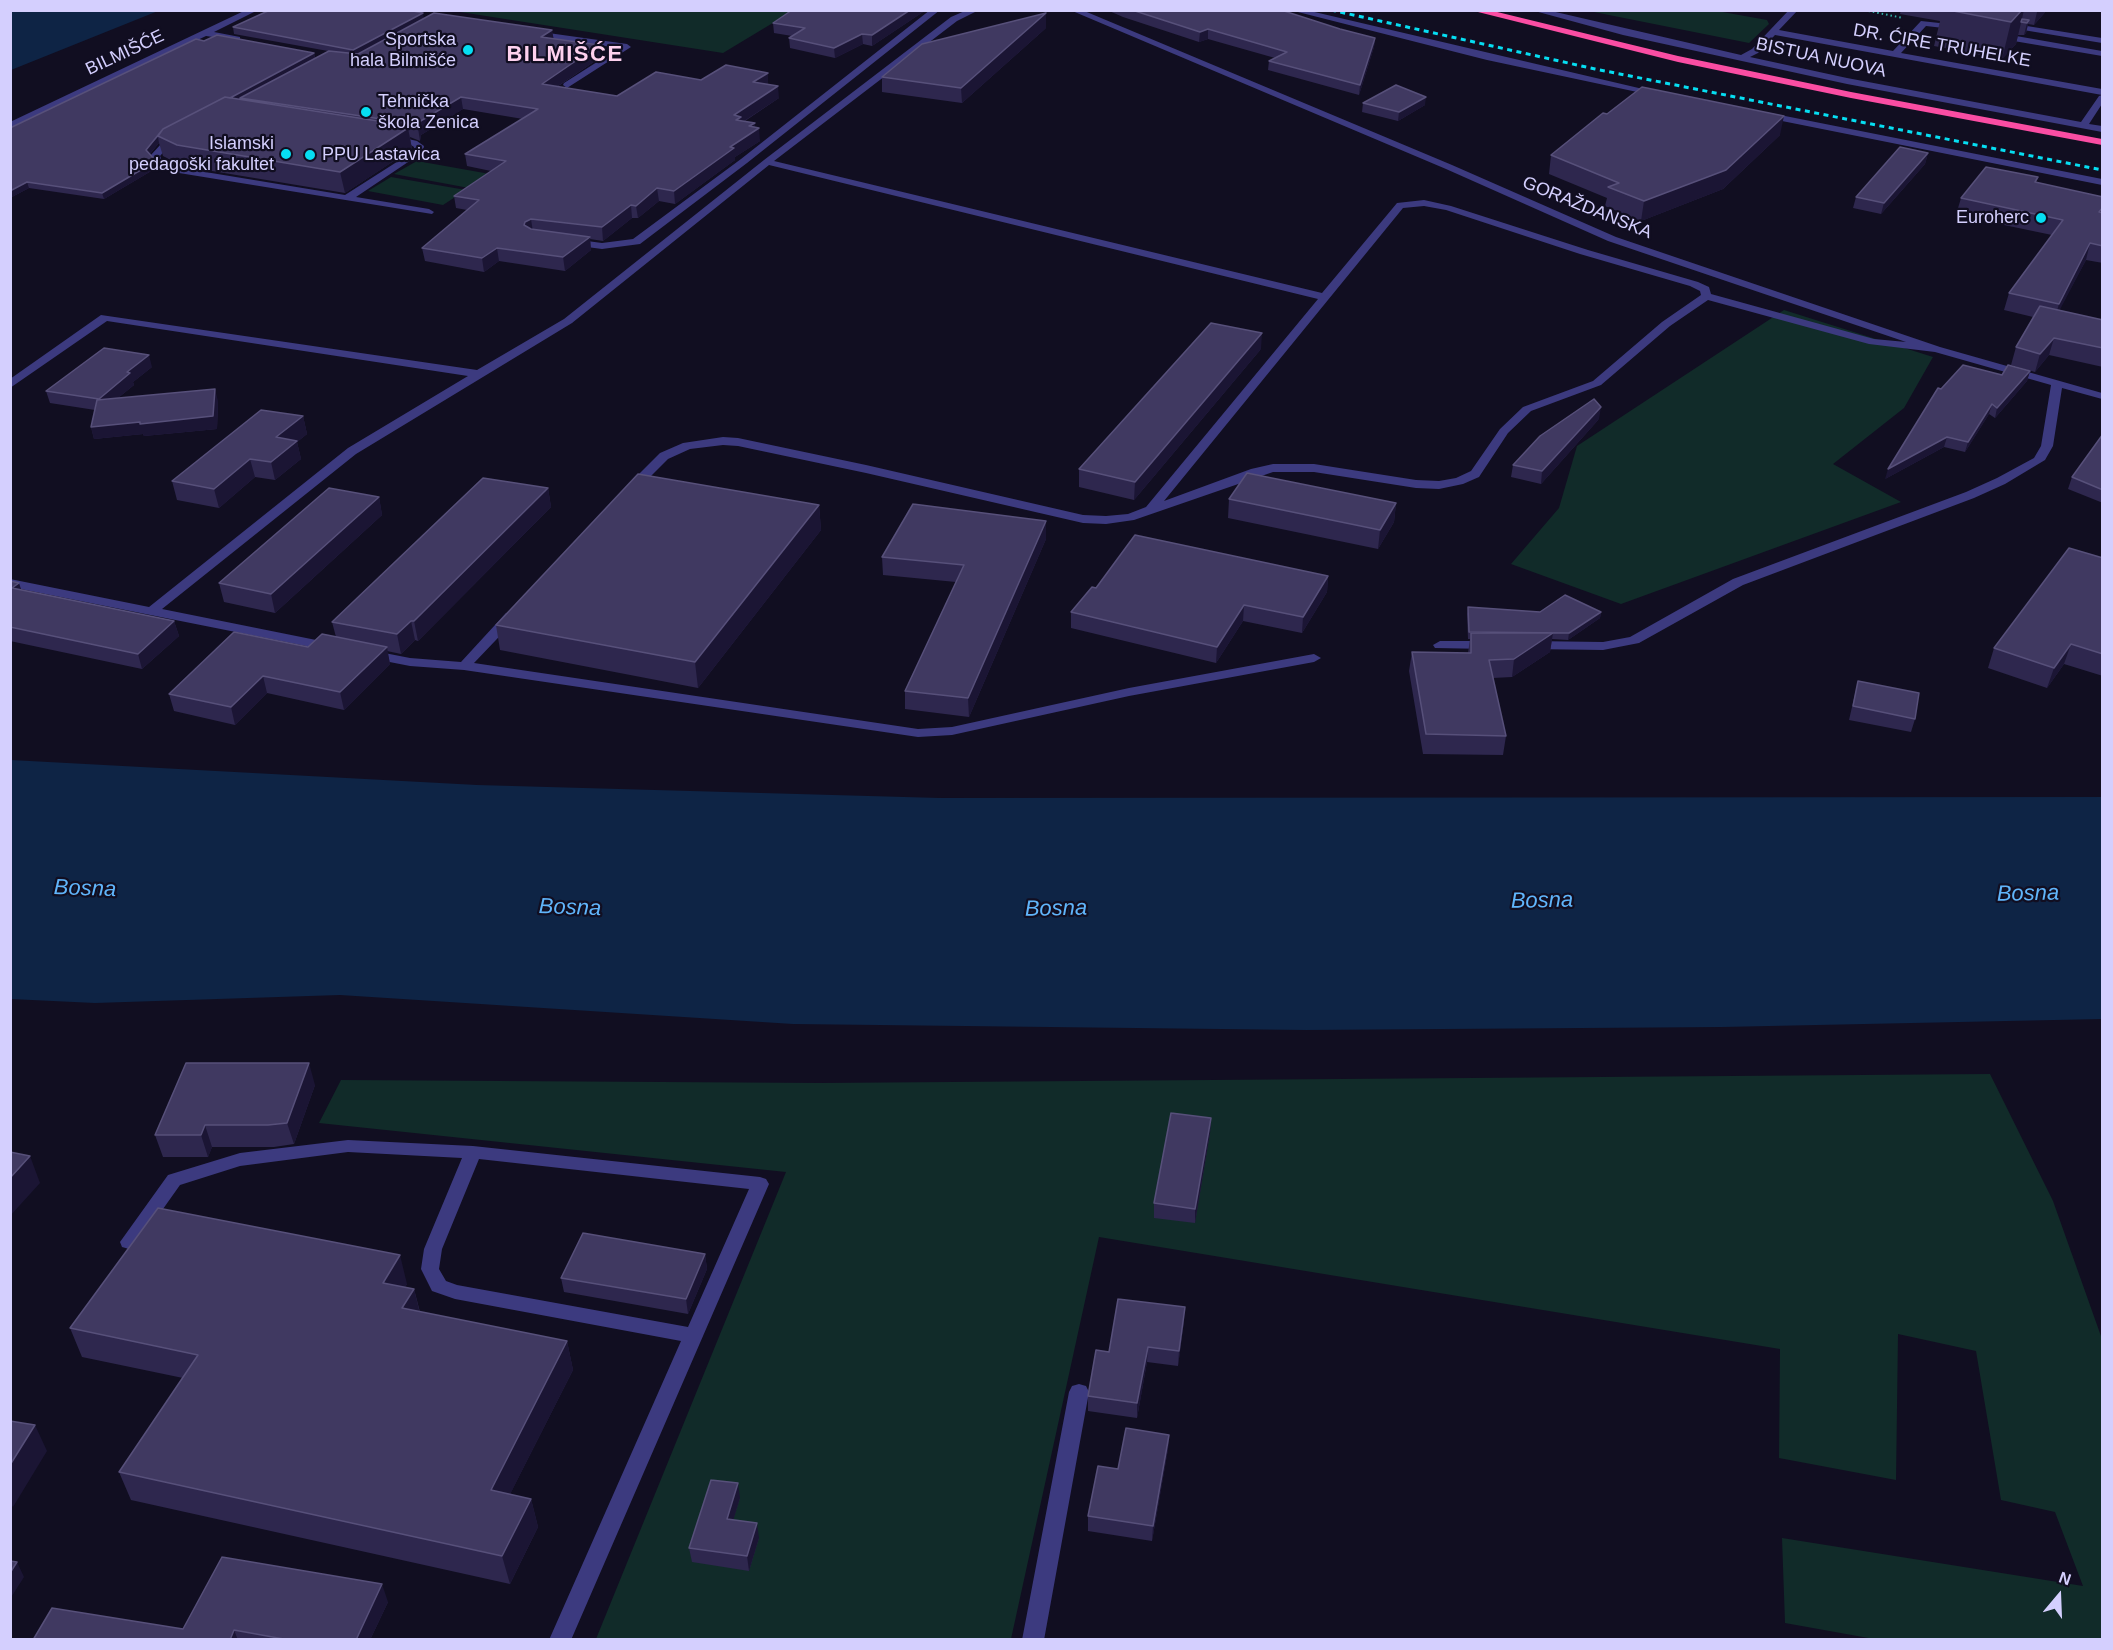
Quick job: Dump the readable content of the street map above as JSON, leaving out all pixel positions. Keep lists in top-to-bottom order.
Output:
{
  "streets": {
    "street": [
      "DR. ĆIRE TRUHELKE",
      "BILMIŠĆE",
      "BISTUA NUOVA",
      "GORAŽDANSKA"
    ]
  },
  "districts": ["BILMIŠĆE"],
  "water": ["Bosna"],
  "places": [
    "Sportska hala Bilmišće",
    "Tehnička škola Zenica",
    "Islamski pedagoški fakultet",
    "PPU Lastavica",
    "Euroherc"
  ],
  "north": "top"
}
